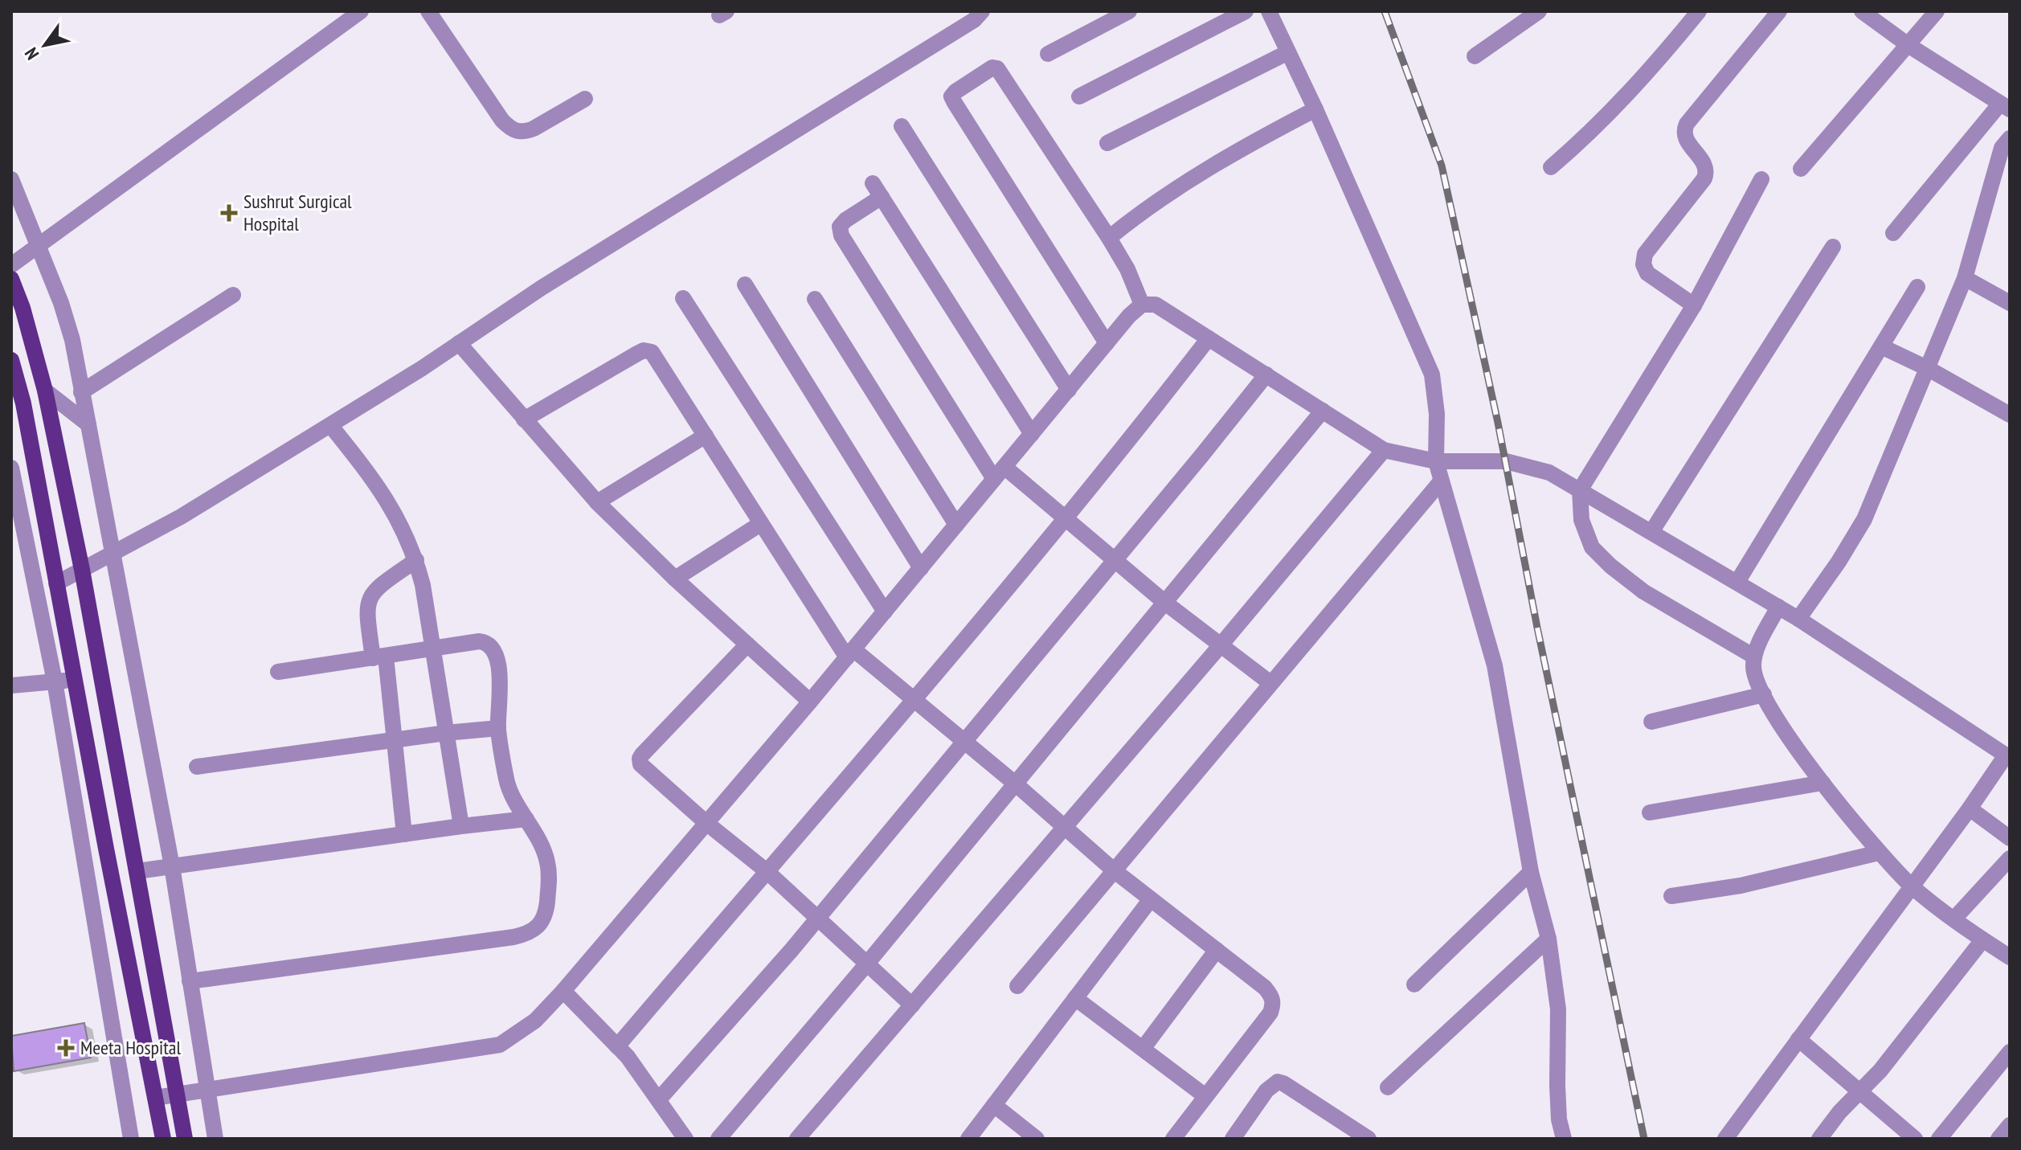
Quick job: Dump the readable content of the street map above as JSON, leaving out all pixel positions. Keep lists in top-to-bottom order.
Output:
{
  "places": {
    "health": ["Sushrut Surgical Hospital", "Meeta Hospital"]
  },
  "north": "bottom left"
}
